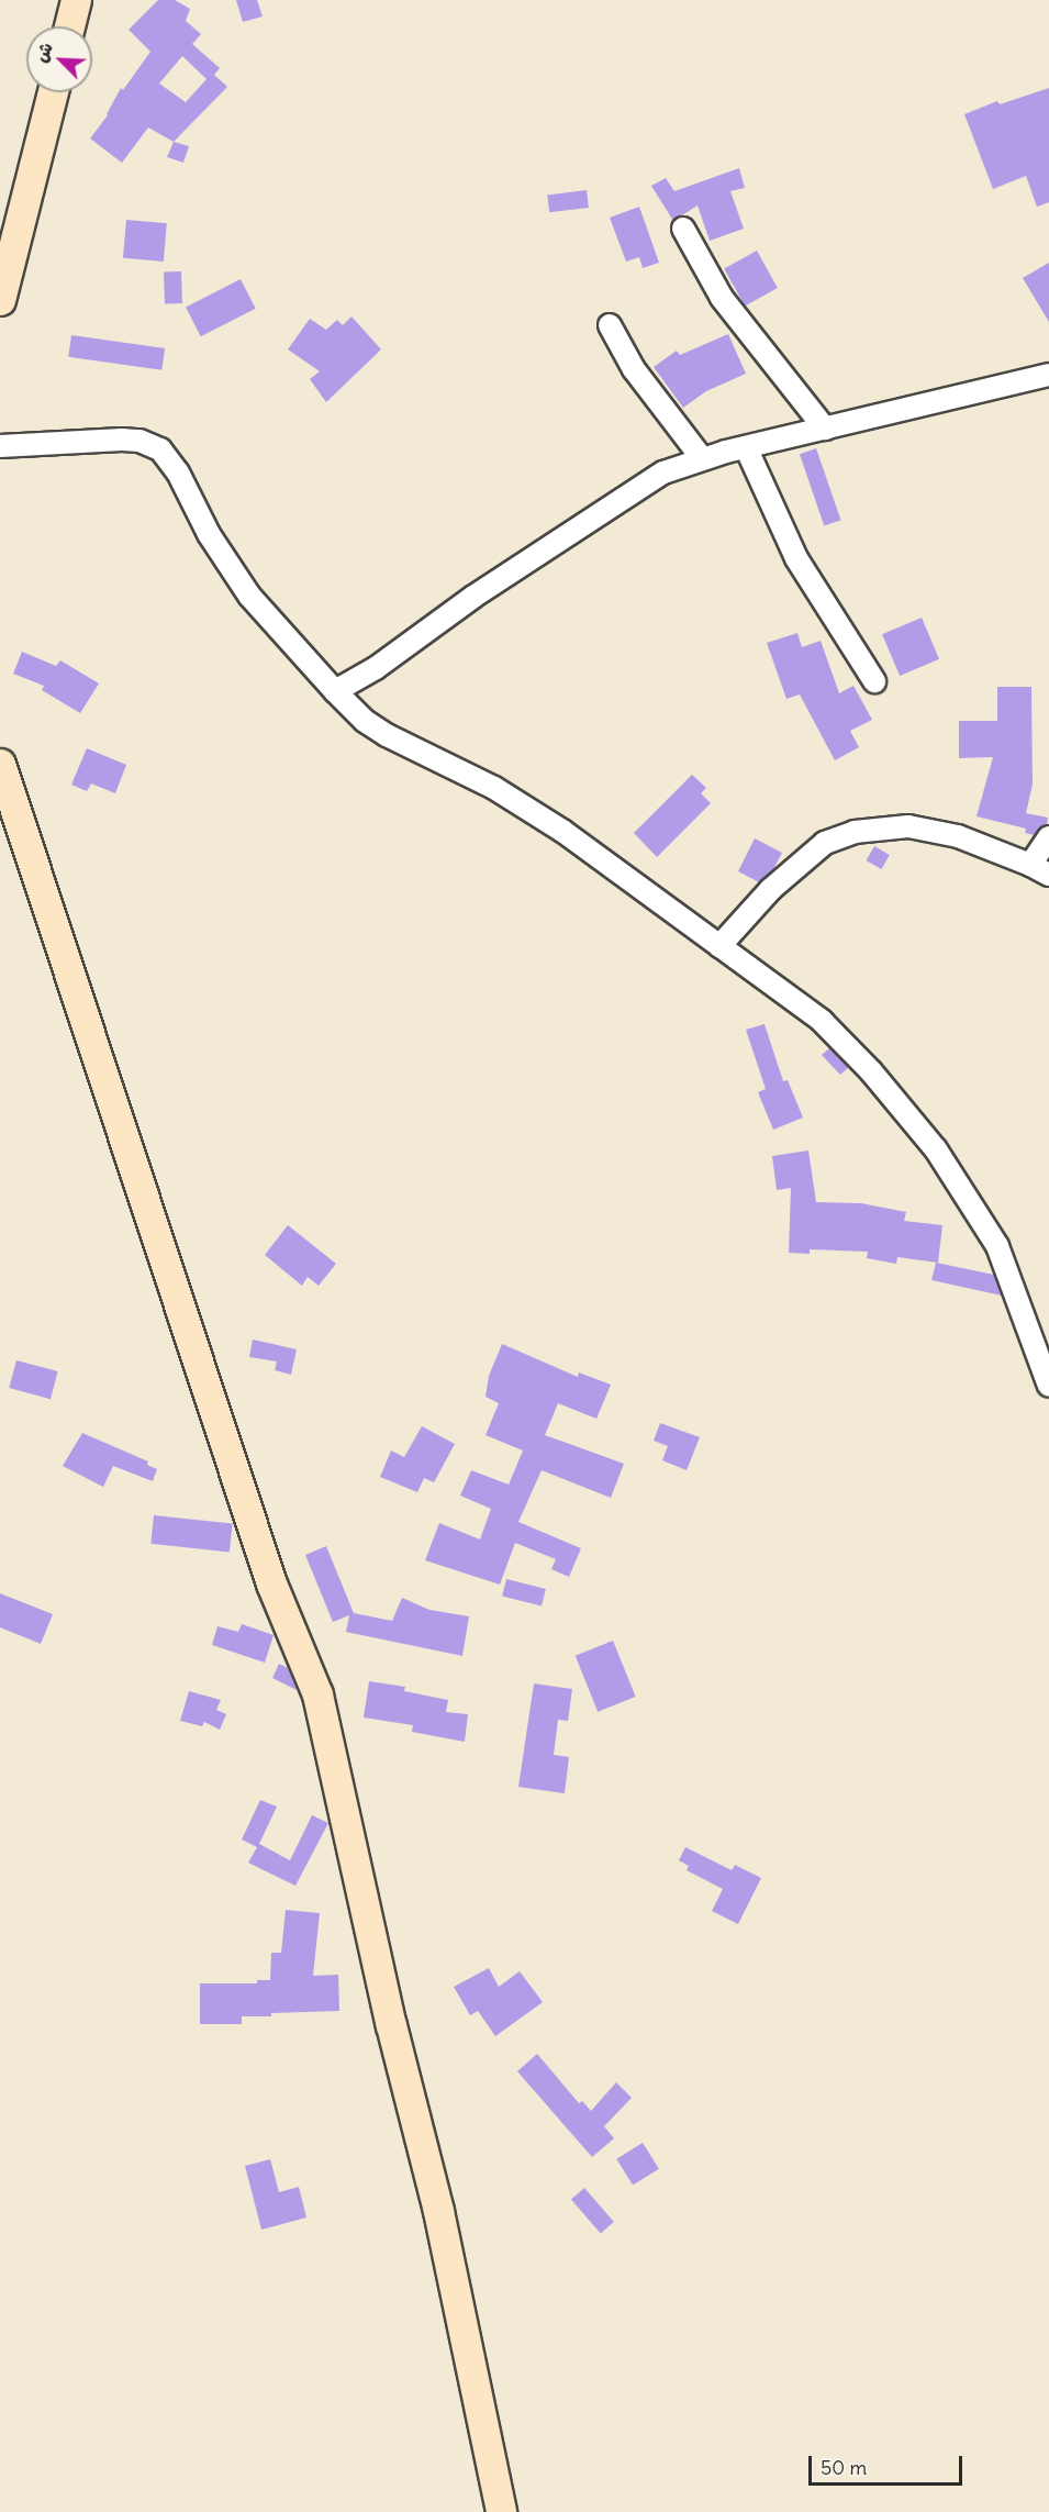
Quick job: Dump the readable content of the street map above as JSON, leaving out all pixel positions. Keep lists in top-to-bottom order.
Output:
{
  "scale_bar": "50 m",
  "north": "top left"
}
